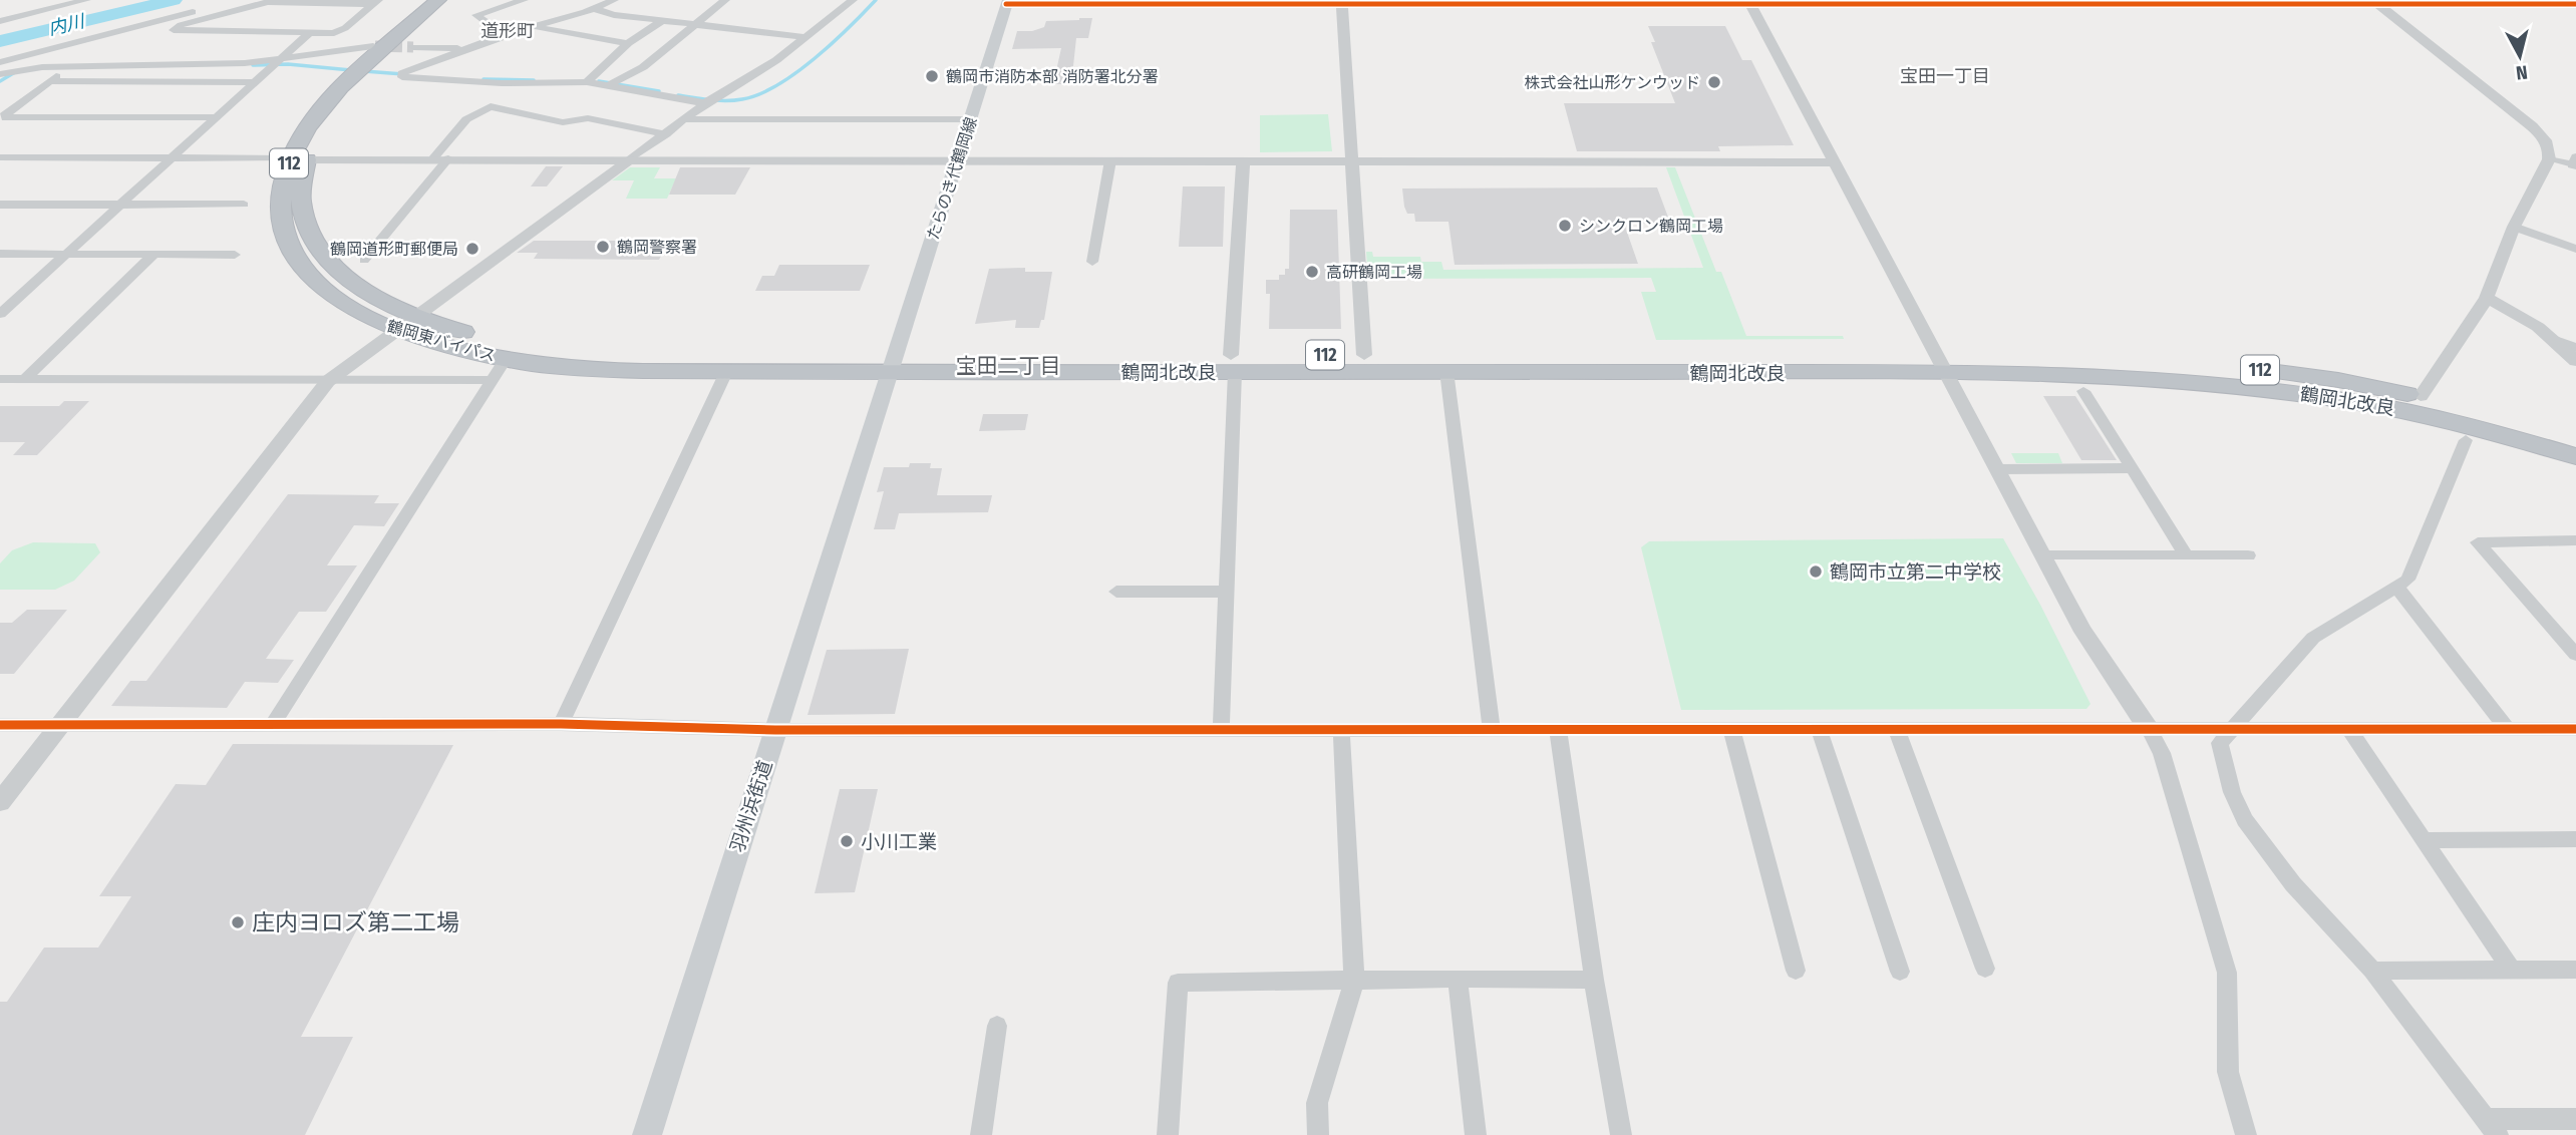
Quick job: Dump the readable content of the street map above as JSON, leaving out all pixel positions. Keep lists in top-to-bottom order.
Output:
{
  "streets": {
    "highway": ["112", "鶴岡東バイパス", "鶴岡北改良"],
    "main road": ["たらのき代鶴岡線", "羽州浜街道"]
  },
  "crossings": [
    ["たらのき代鶴岡線", "鶴岡東バイパス"],
    ["たらのき代鶴岡線", "鶴岡北改良"],
    ["たらのき代鶴岡線", "羽州浜街道"],
    ["鶴岡東バイパス", "鶴岡北改良"],
    ["鶴岡東バイパス", "羽州浜街道"],
    ["鶴岡北改良", "羽州浜街道"]
  ],
  "districts": ["道形町", "宝田一丁目", "宝田二丁目"],
  "water": ["内川"],
  "places": [
    "鶴岡市消防本部 消防署北分署",
    "株式会社山形ケンウッド",
    "シンクロン鶴岡工場",
    "鶴岡警察署",
    "鶴岡道形町郵便局",
    "高研鶴岡工場",
    "鶴岡市立第二中学校",
    "小川工業",
    "庄内ヨロズ第二工場"
  ],
  "north": "bottom"
}
